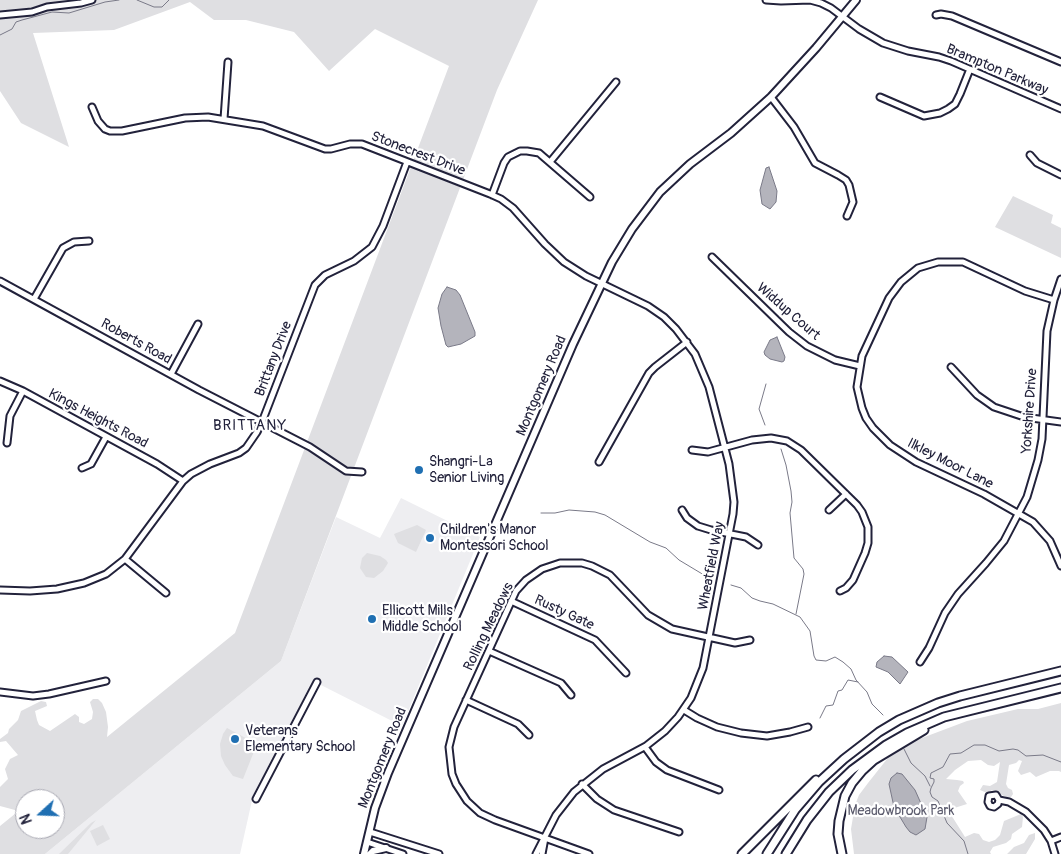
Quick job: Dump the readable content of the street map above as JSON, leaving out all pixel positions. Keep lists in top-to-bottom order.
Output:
{
  "streets": {
    "main road": ["Montgomery Road"],
    "street": [
      "Brampton Parkway",
      "Stonecrest Drive",
      "Widdup Court",
      "Roberts Road",
      "Brittany Drive",
      "Yorkshire Drive",
      "Kings Heights Road",
      "Ilkley Moor Lane",
      "Wheatfield Way",
      "Rusty Gate",
      "Rolling Meadows"
    ]
  },
  "crossings": [
    ["Brampton Parkway", "Montgomery Road"],
    ["Stonecrest Drive", "Brittany Drive"],
    ["Stonecrest Drive", "Montgomery Road"],
    ["Stonecrest Drive", "Wheatfield Way"],
    ["Widdup Court", "Ilkley Moor Lane"],
    ["Roberts Road", "Brittany Drive"],
    ["Brittany Drive", "Kings Heights Road"],
    ["Montgomery Road", "Wheatfield Way"],
    ["Yorkshire Drive", "Ilkley Moor Lane"],
    ["Wheatfield Way", "Rolling Meadows"],
    ["Rusty Gate", "Rolling Meadows"]
  ],
  "districts": ["BRITTANY"],
  "parks": ["Meadowbrook Park"],
  "places": [
    "Shangri-La Senior Living",
    "Children's Manor Montessori School",
    "Ellicott Mills Middle School",
    "Veterans Elementary School"
  ],
  "north": "left"
}
